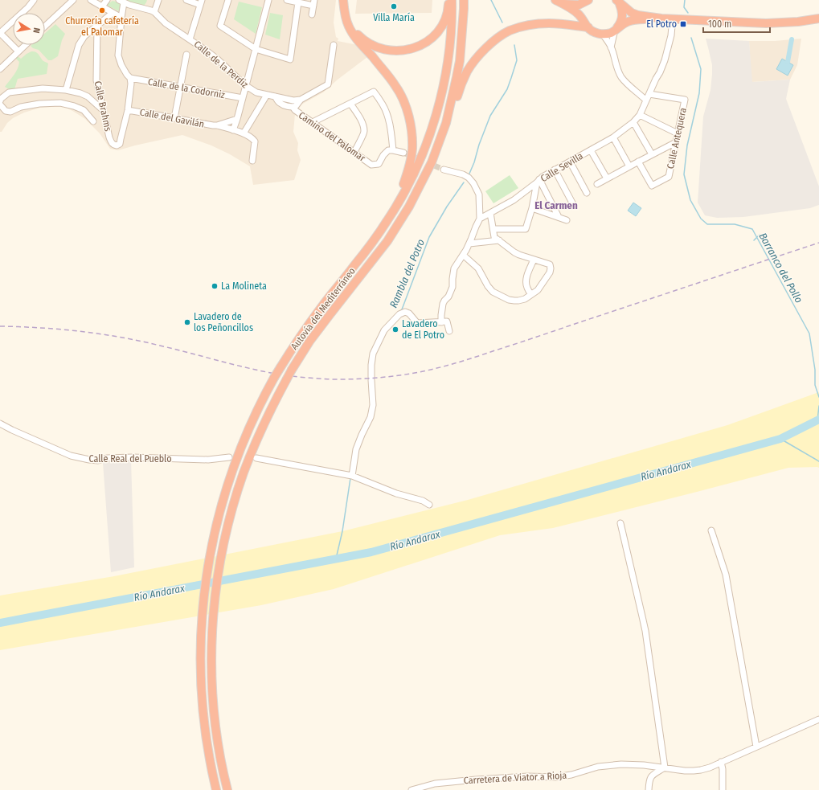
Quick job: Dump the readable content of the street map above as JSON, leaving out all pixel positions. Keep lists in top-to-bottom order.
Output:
{
  "streets": {
    "highway": ["Autovía del Mediterráneo"],
    "street": [
      "Calle de la Perdiz",
      "Calle de la Codorniz",
      "Calle Brahms",
      "Calle del Gavilán",
      "Camino del Palomar",
      "Calle Antequera",
      "Calle Sevilla",
      "Calle Real del Pueblo",
      "Carretera de Viator a Rioja"
    ]
  },
  "crossings": [
    ["Calle de la Perdiz", "Calle de la Codorniz"],
    ["Calle de la Perdiz", "Calle del Gavilán"],
    ["Calle de la Perdiz", "Camino del Palomar"],
    ["Calle Brahms", "Calle del Gavilán"],
    ["Calle Antequera", "Calle Sevilla"]
  ],
  "districts": ["El Carmen"],
  "water": ["Barranco del Pollo", "Rambla del Potro", "Río Andarax"],
  "places": {
    "other": [
      "Villa María",
      "Churrería cafetería el Palomar",
      "La Molineta",
      "Lavadero de los Peñoncillos",
      "Lavadero de El Potro"
    ],
    "transit": ["El Potro"]
  },
  "scale_bar": "100 m",
  "north": "right"
}
